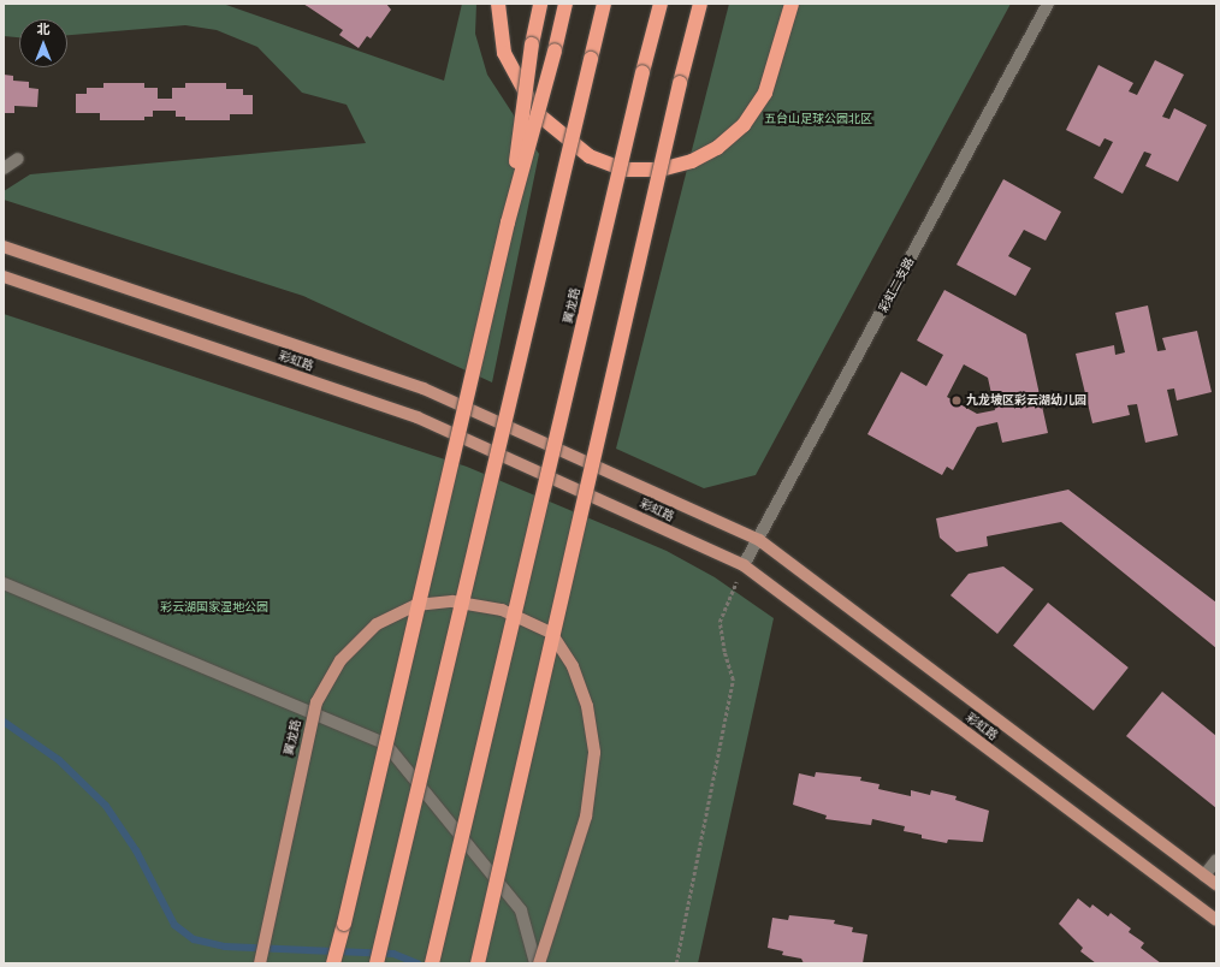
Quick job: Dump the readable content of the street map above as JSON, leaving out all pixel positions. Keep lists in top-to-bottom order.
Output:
{
  "streets": {
    "highway": ["翼龙路"],
    "main road": ["彩虹路"],
    "street": ["彩虹二支路"]
  },
  "crossings": [
    ["彩虹二支路", "彩虹路"]
  ],
  "parks": ["五台山足球公园北区", "彩云湖国家湿地公园"],
  "places": ["九龙坡区彩云湖幼儿园"],
  "north": "top"
}
